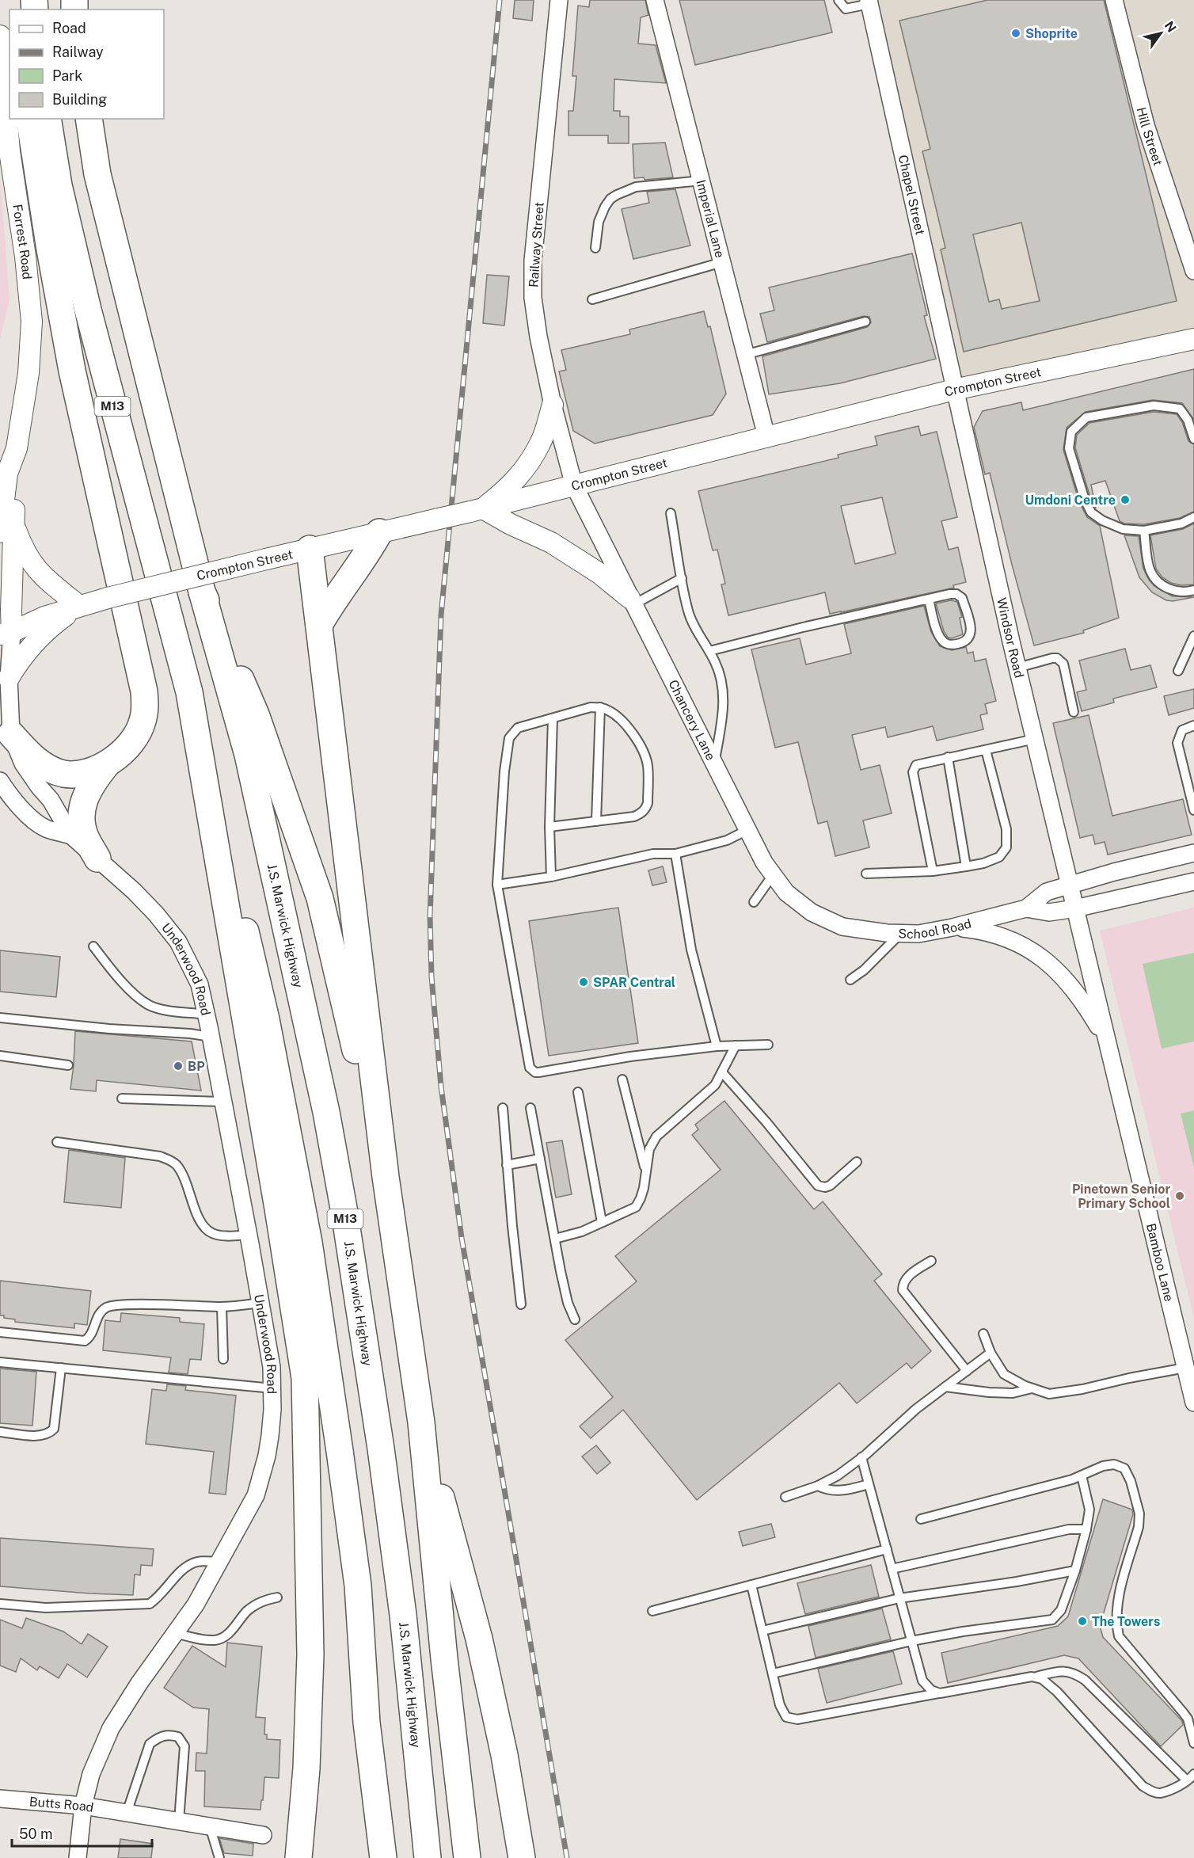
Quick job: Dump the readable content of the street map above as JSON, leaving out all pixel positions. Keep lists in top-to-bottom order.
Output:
{
  "streets": {
    "highway": ["M13", "J.S. Marwick Highway"],
    "street": [
      "Hill Street",
      "Chapel Street",
      "Imperial Lane",
      "Forrest Road",
      "Railway Street",
      "Crompton Street",
      "Windsor Road",
      "Chancery Lane",
      "School Road",
      "Underwood Road",
      "Bamboo Lane",
      "Butts Road"
    ]
  },
  "crossings": [
    ["Chapel Street", "Crompton Street"],
    ["Chapel Street", "Windsor Road"],
    ["Imperial Lane", "Crompton Street"],
    ["Forrest Road", "Crompton Street"],
    ["Forrest Road", "Underwood Road"],
    ["Railway Street", "Crompton Street"],
    ["Railway Street", "Chancery Lane"],
    ["Crompton Street", "Windsor Road"],
    ["Crompton Street", "Chancery Lane"],
    ["Crompton Street", "Underwood Road"],
    ["M13", "J.S. Marwick Highway"],
    ["Windsor Road", "School Road"],
    ["Windsor Road", "Bamboo Lane"],
    ["Chancery Lane", "School Road"],
    ["School Road", "Bamboo Lane"],
    ["Underwood Road", "Butts Road"]
  ],
  "places": [
    "Shoprite",
    "Umdoni Centre",
    "SPAR Central",
    "BP",
    "Pinetown Senior Primary School",
    "The Towers"
  ],
  "legend": [
    "Road",
    "Railway",
    "Park",
    "Building"
  ],
  "scale_bar": "50 m",
  "north": "top right"
}
